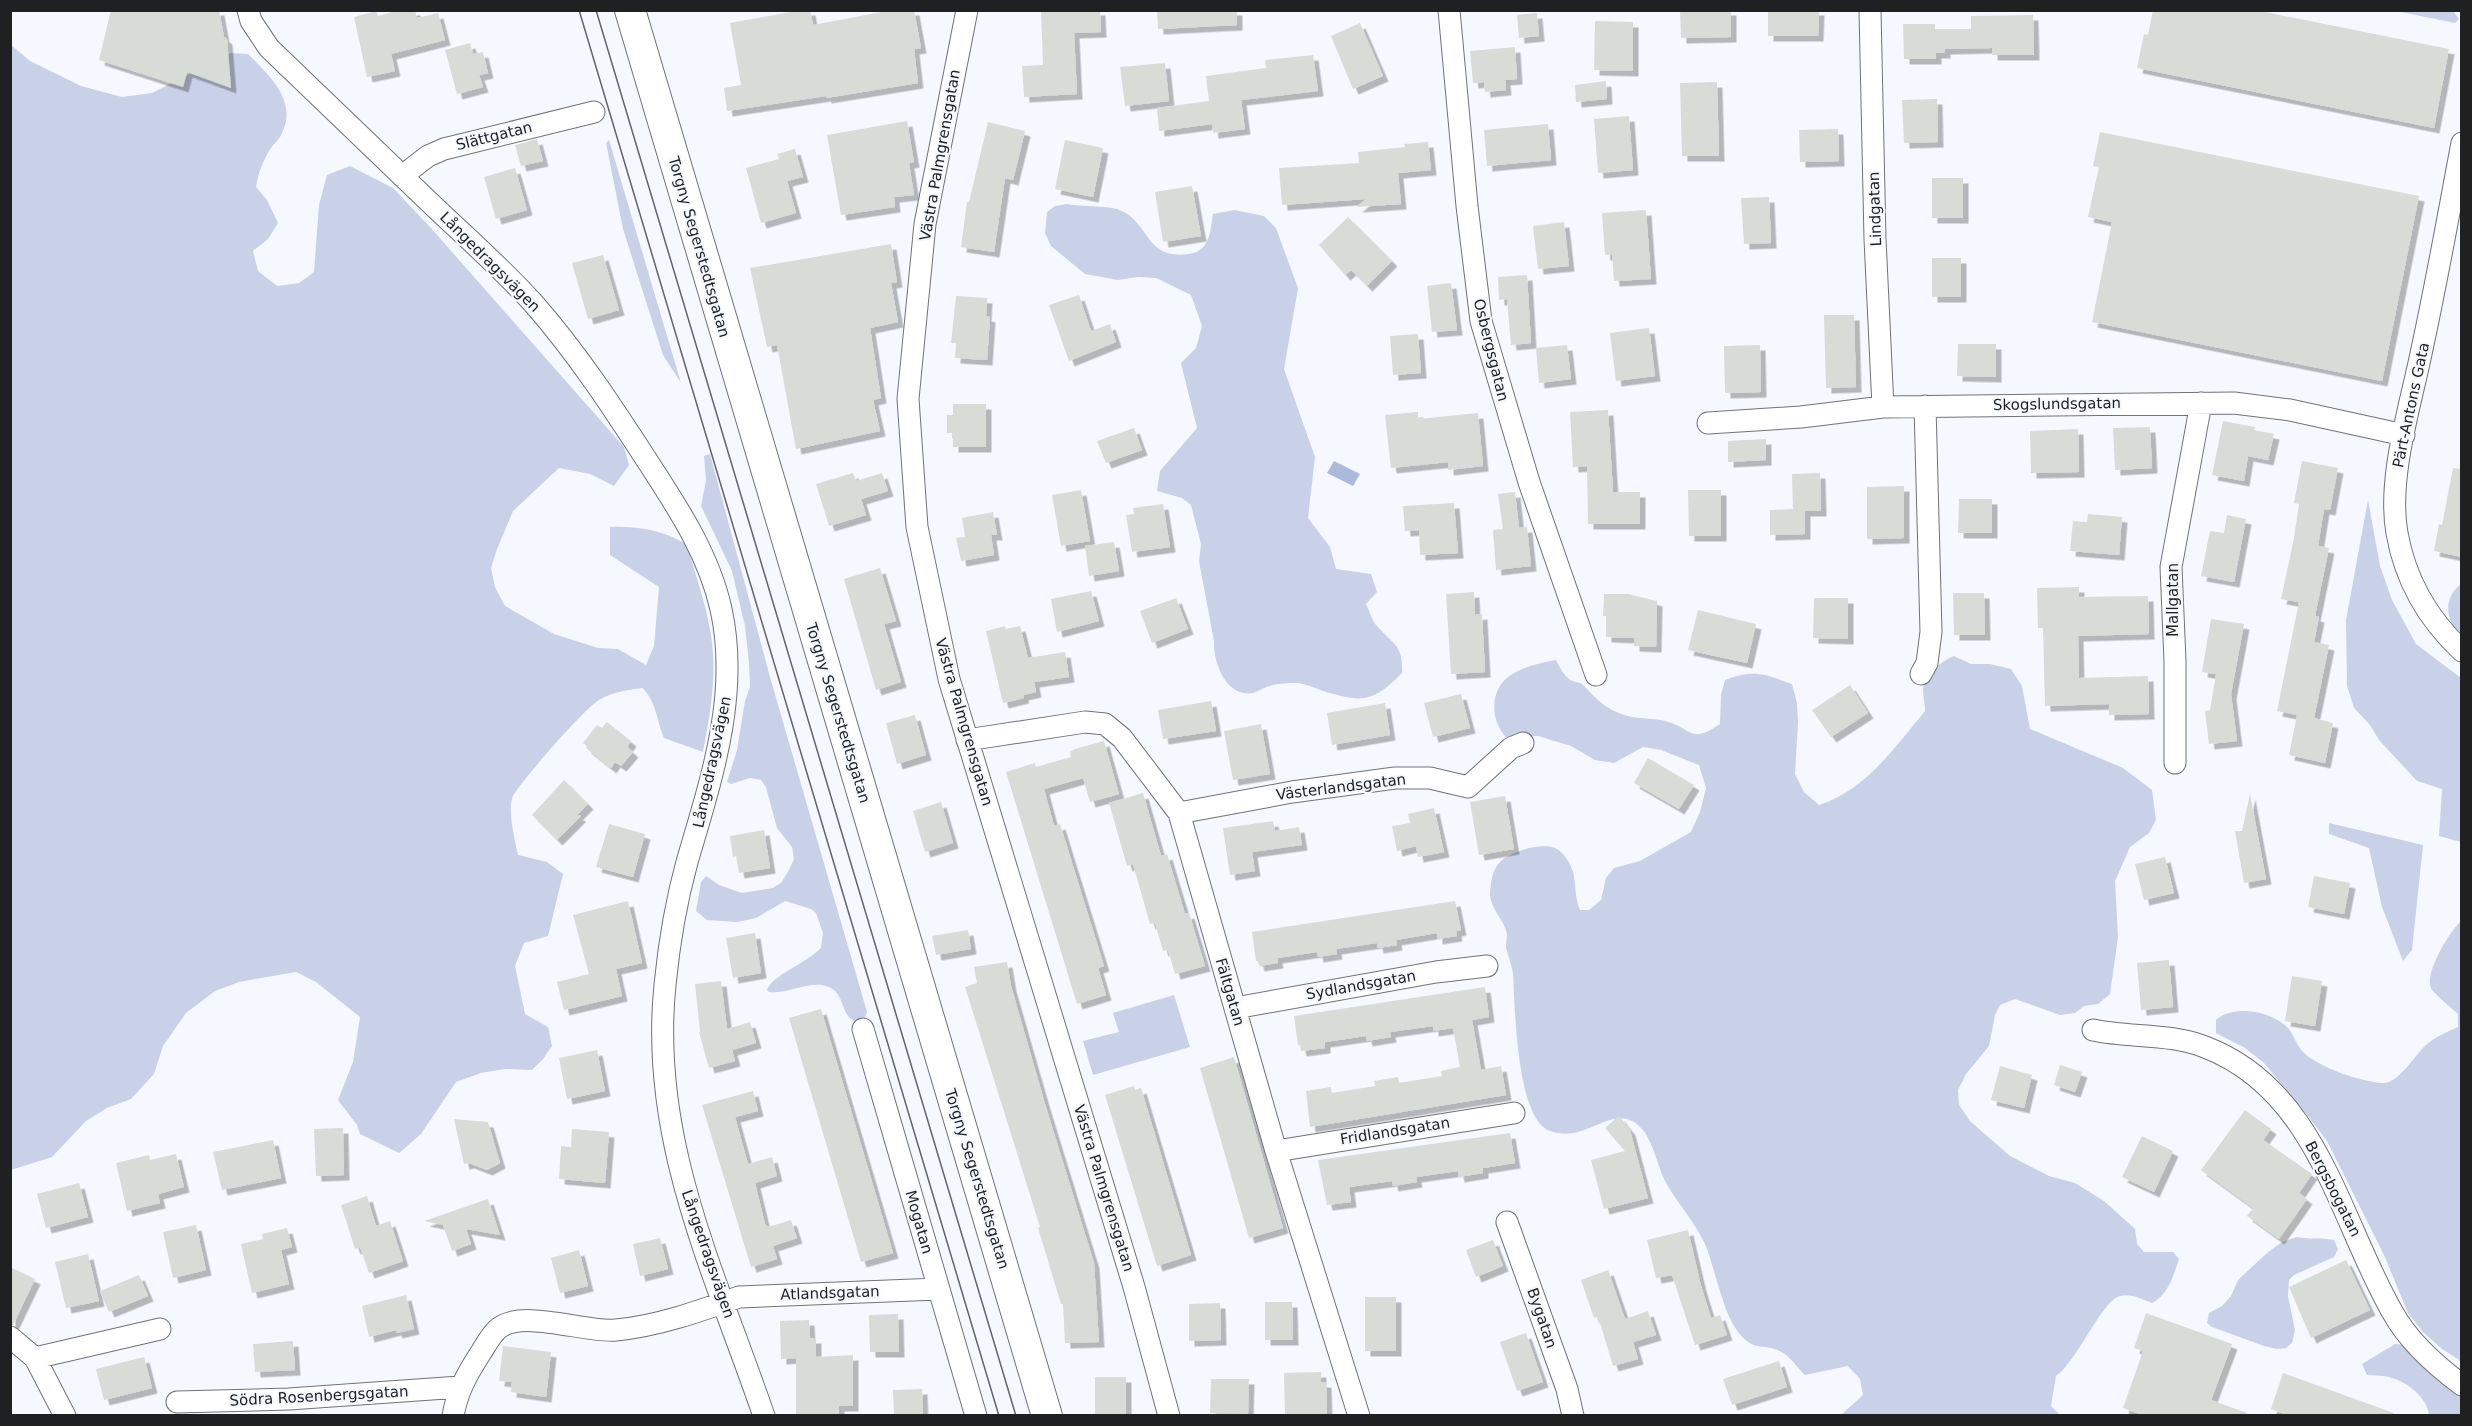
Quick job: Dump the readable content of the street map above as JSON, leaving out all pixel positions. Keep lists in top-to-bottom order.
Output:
{
  "streets": {
    "street": [
      "Slättgatan",
      "Västra Palmgrensgatan",
      "Lindgatan",
      "Torgny Segerstedtsgatan",
      "Långedragsvägen",
      "Osbergsgatan",
      "Skogslundsgatan",
      "Pärt-Antons Gata",
      "Mallgatan",
      "Västerlandsgatan",
      "Sydlandsgatan",
      "Fältgatan",
      "Fridlandsgatan",
      "Bergsbogatan",
      "Mogatan",
      "Atlandsgatan",
      "Bygatan",
      "Södra Rosenbergsgatan"
    ]
  },
  "crossings": [
    ["Slättgatan", "Långedragsvägen"],
    ["Västra Palmgrensgatan", "Fältgatan"],
    ["Lindgatan", "Skogslundsgatan"],
    ["Långedragsvägen", "Atlandsgatan"],
    ["Skogslundsgatan", "Pärt-Antons Gata"],
    ["Skogslundsgatan", "Mallgatan"],
    ["Västerlandsgatan", "Fältgatan"],
    ["Sydlandsgatan", "Fältgatan"],
    ["Fältgatan", "Fridlandsgatan"],
    ["Mogatan", "Atlandsgatan"]
  ]
}
